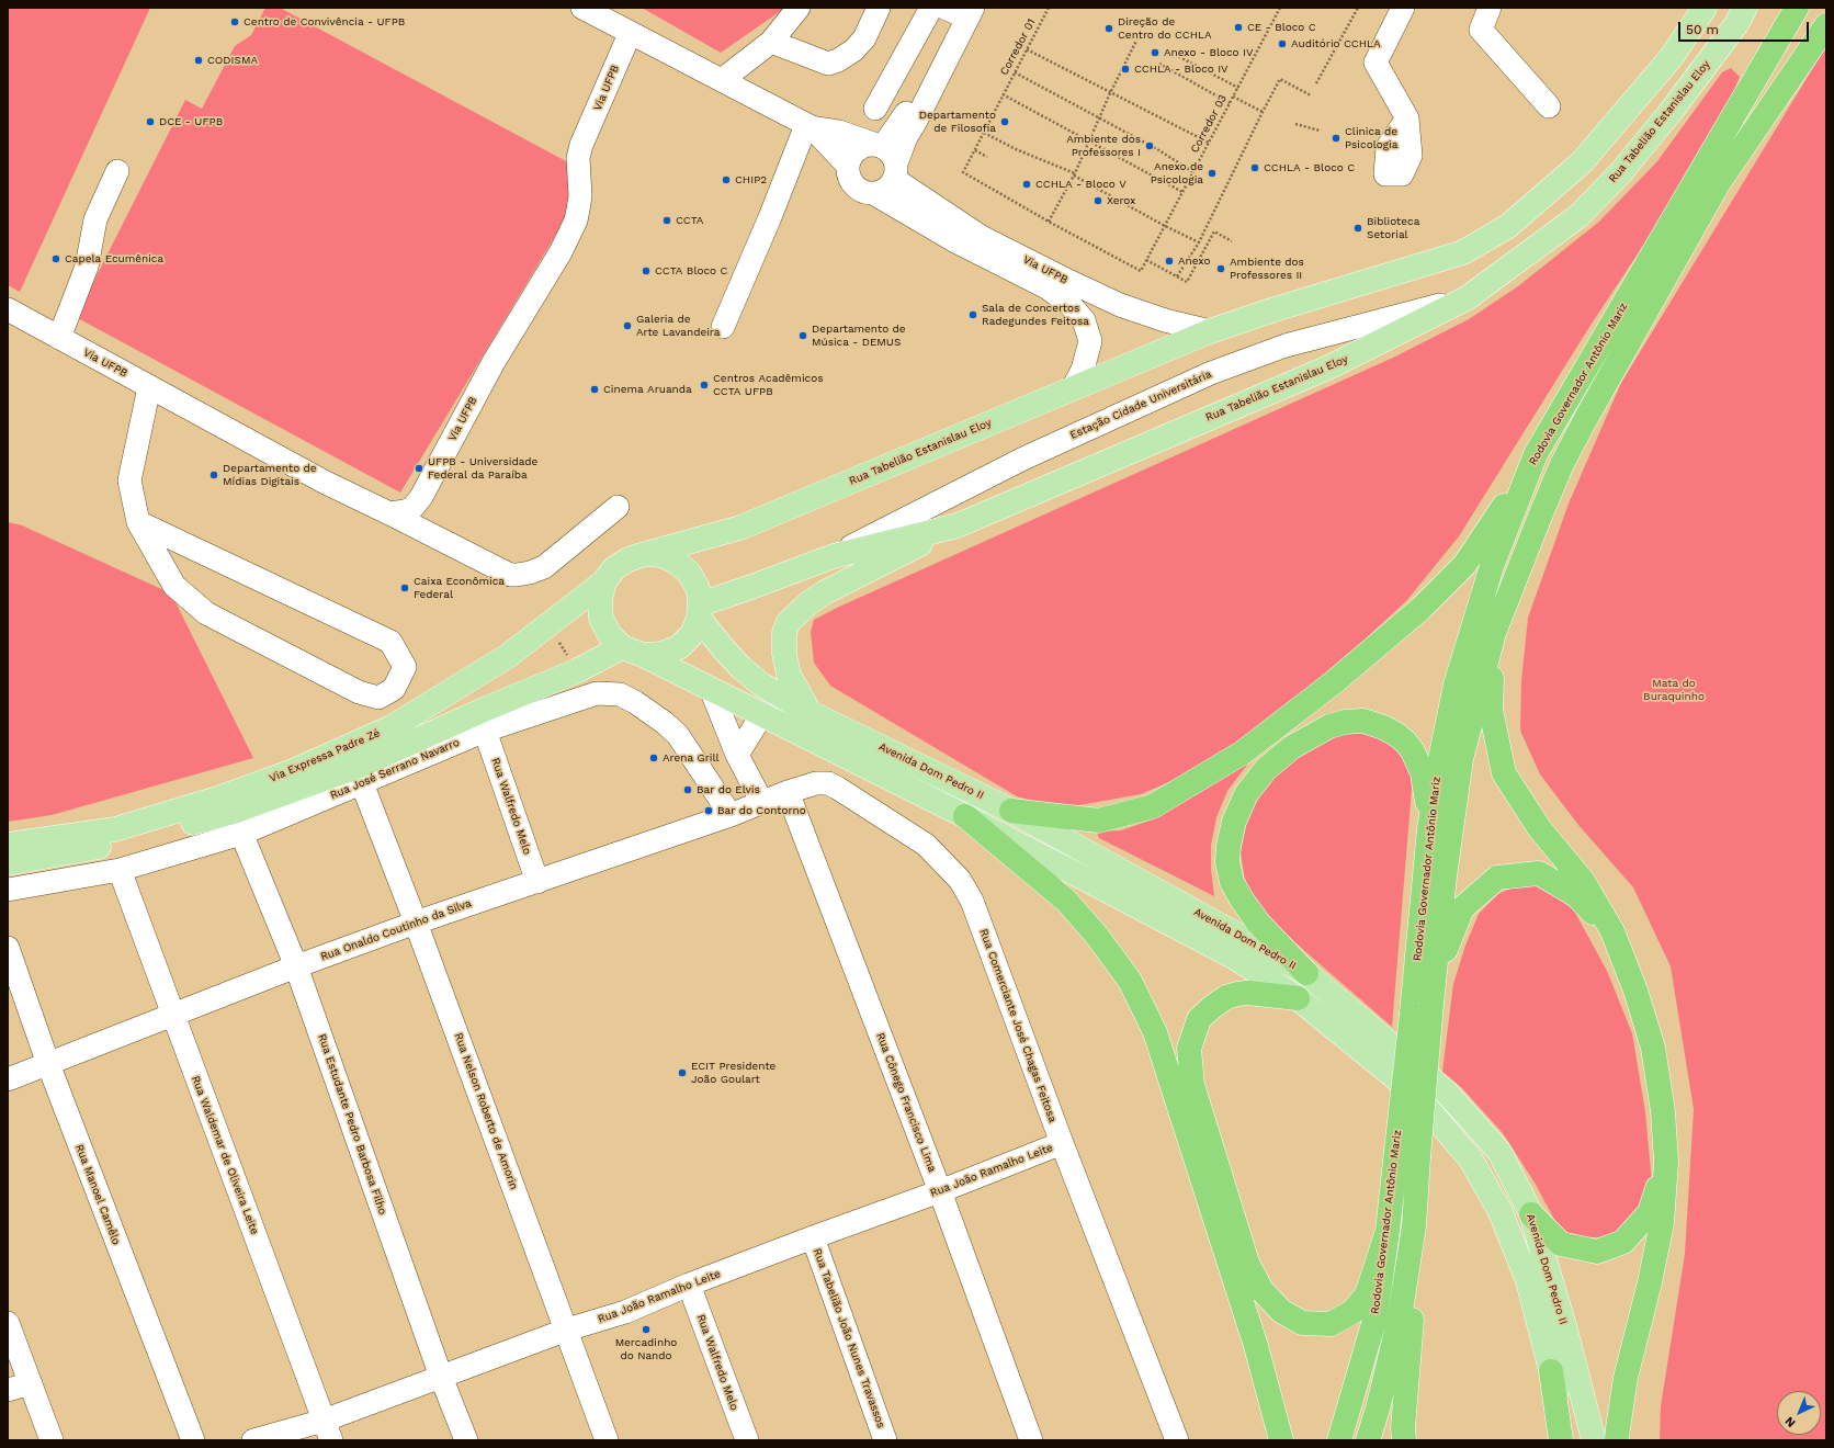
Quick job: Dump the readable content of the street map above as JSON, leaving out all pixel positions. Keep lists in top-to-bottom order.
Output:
{
  "streets": {
    "highway": ["Rodovia Governador Antônio Mariz"],
    "main road": ["Rua Tabelião Estanislau Eloy", "Via Expressa Padre Zé", "Avenida Dom Pedro II"],
    "street": [
      "Via UFPB",
      "Estação Cidade Universitária",
      "Rua José Serrano Navarro",
      "Rua Walfredo Melo",
      "Rua Onaldo Coutinho da Silva",
      "Rua Comerciante José Chagas Feitosa",
      "Rua Cônego Francisco Lima",
      "Rua Nelson Roberto de Amorin",
      "Rua Estudante Pedro Barbosa Filho",
      "Rua Waldemar de Oliveira Leite",
      "Rua João Ramalho Leite",
      "Rua Manoel Camêlo",
      "Rua Tabelião João Nunes Travassos"
    ],
    "path": ["Corredor 01", "Corredor 03"]
  },
  "crossings": [
    ["Corredor 01", "Corredor 03"],
    ["Via UFPB", "Rua Tabelião Estanislau Eloy"],
    ["Rua Tabelião Estanislau Eloy", "Estação Cidade Universitária"],
    ["Rua Tabelião Estanislau Eloy", "Via Expressa Padre Zé"],
    ["Rua Tabelião Estanislau Eloy", "Avenida Dom Pedro II"],
    ["Via Expressa Padre Zé", "Avenida Dom Pedro II"],
    ["Via Expressa Padre Zé", "Rua Estudante Pedro Barbosa Filho"],
    ["Rua José Serrano Navarro", "Rua Walfredo Melo"],
    ["Rua José Serrano Navarro", "Rua Onaldo Coutinho da Silva"],
    ["Rua José Serrano Navarro", "Rua Nelson Roberto de Amorin"],
    ["Rua José Serrano Navarro", "Rua Estudante Pedro Barbosa Filho"],
    ["Rua José Serrano Navarro", "Rua Waldemar de Oliveira Leite"],
    ["Rua Walfredo Melo", "Rua Onaldo Coutinho da Silva"],
    ["Rua Walfredo Melo", "Rua João Ramalho Leite"],
    ["Rua Onaldo Coutinho da Silva", "Rua Comerciante José Chagas Feitosa"],
    ["Rua Onaldo Coutinho da Silva", "Rua Cônego Francisco Lima"],
    ["Rua Onaldo Coutinho da Silva", "Rua Nelson Roberto de Amorin"],
    ["Rua Onaldo Coutinho da Silva", "Rua Estudante Pedro Barbosa Filho"],
    ["Rua Onaldo Coutinho da Silva", "Rua Waldemar de Oliveira Leite"],
    ["Rua Onaldo Coutinho da Silva", "Rua Manoel Camêlo"],
    ["Rua Comerciante José Chagas Feitosa", "Rua Cônego Francisco Lima"],
    ["Rua Comerciante José Chagas Feitosa", "Rua João Ramalho Leite"],
    ["Rua Cônego Francisco Lima", "Rua João Ramalho Leite"],
    ["Rua Nelson Roberto de Amorin", "Rua João Ramalho Leite"],
    ["Rua Estudante Pedro Barbosa Filho", "Rua João Ramalho Leite"],
    ["Rua Waldemar de Oliveira Leite", "Rua João Ramalho Leite"],
    ["Rua João Ramalho Leite", "Rua Tabelião João Nunes Travassos"]
  ],
  "parks": ["Mata do Buraquinho"],
  "places": [
    "Centro de Convivência - UFPB",
    "CE - Bloco C",
    "Direção de Centro do CCHLA",
    "Auditório CCHLA",
    "Anexo - Bloco IV",
    "CODISMA",
    "CCHLA - Bloco IV",
    "DCE - UFPB",
    "Departamento de Filosofia",
    "Clinica de Psicologia",
    "Ambiente dos Professores I",
    "CCHLA - Bloco C",
    "Anexo de Psicologia",
    "CHIP2",
    "CCHLA - Bloco V",
    "Xerox",
    "CCTA",
    "Biblioteca Setorial",
    "Capela Ecumênica",
    "Anexo",
    "Ambiente dos Professores II",
    "CCTA Bloco C",
    "Sala de Concertos Radegundes Feitosa",
    "Galeria de Arte Lavandeira",
    "Departamento de Música - DEMUS",
    "Centros Acadêmicos CCTA UFPB",
    "Cinema Aruanda",
    "UFPB - Universidade Federal da Paraíba",
    "Departamento de Mídias Digitais",
    "Caixa Econômica Federal",
    "Arena Grill",
    "Bar do Elvis",
    "Bar do Contorno",
    "ECIT Presidente João Goulart",
    "Mercadinho do Nando"
  ],
  "scale_bar": "50 m",
  "north": "bottom left"
}
